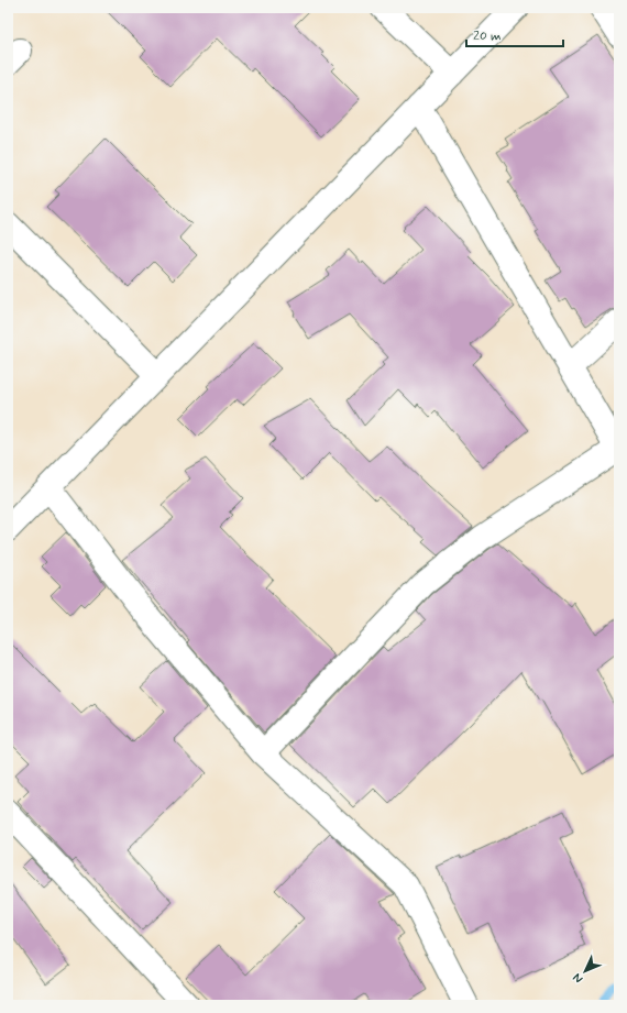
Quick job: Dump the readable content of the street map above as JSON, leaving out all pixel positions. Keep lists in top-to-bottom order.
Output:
{
  "scale_bar": "20 m",
  "north": "bottom left"
}
